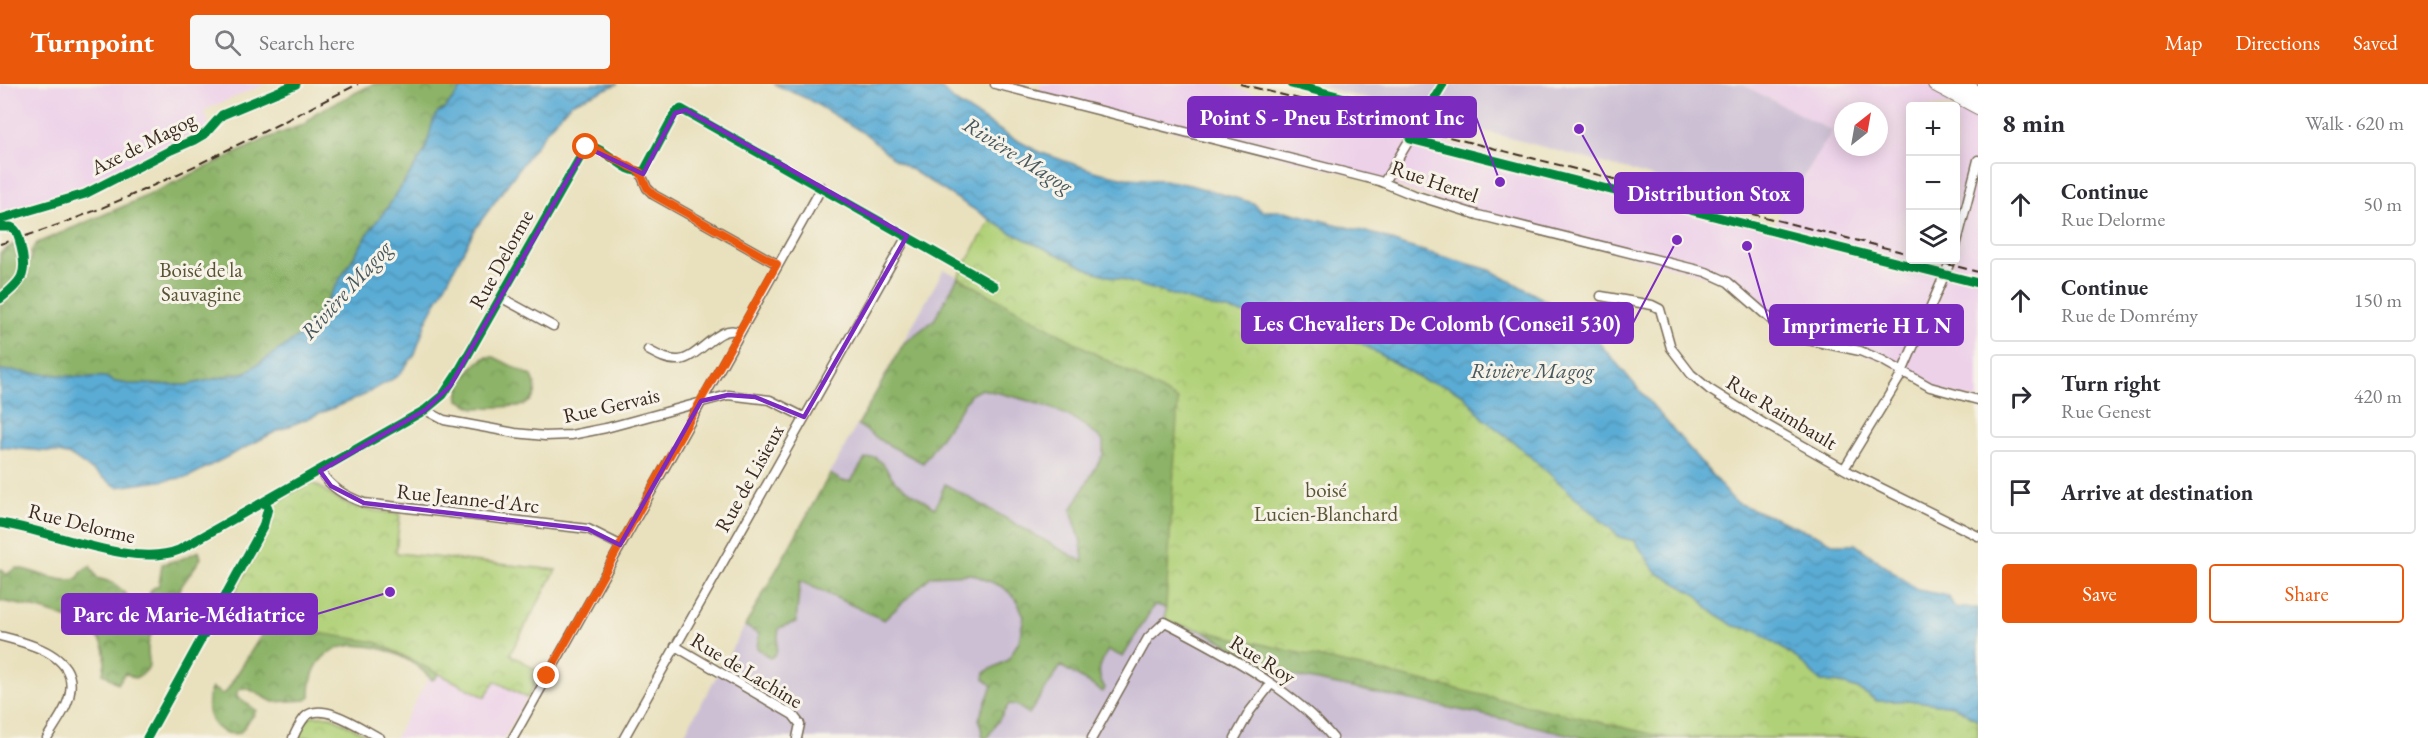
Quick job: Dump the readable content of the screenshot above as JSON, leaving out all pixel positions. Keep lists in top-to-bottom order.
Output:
{
  "streets": {
    "street": [
      "Rue Hertel",
      "Rue Delorme",
      "Rue Gervais",
      "Rue Raimbault",
      "Rue de Lisieux",
      "Rue Jeanne-d'Arc",
      "Rue Roy",
      "Rue de Lachine"
    ],
    "cycle path": ["Axe de Magog"]
  },
  "crossings": [
    ["Rue Delorme", "Rue Gervais"],
    ["Rue Delorme", "Rue Jeanne-d'Arc"],
    ["Rue Gervais", "Rue de Lisieux"],
    ["Rue de Lisieux", "Rue de Lachine"]
  ],
  "water": ["Rivière Magog"],
  "parks": ["Boisé de la Sauvagine", "boisé Lucien-Blanchard"],
  "places": [
    "Distribution Stox",
    "Point S - Pneu Estrimont Inc",
    "Les Chevaliers De Colomb (Conseil 530)",
    "Imprimerie H L N",
    "Parc de Marie-Médiatrice"
  ],
  "north": "top right",
  "page": {
    "header": "Turnpoint",
    "search": "Search here",
    "nav": ["Map", "Directions", "Saved"],
    "heading": ["8 min", "Walk · 620 m"],
    "map_buttons": ["+", "−"],
    "list": [
      ["Continue", "Rue Delorme", "50 m"],
      ["Continue", "Rue de Domrémy", "150 m"],
      ["Turn right", "Rue Genest", "420 m"],
      "Arrive at destination"
    ],
    "buttons": ["Save", "Share"]
  }
}
